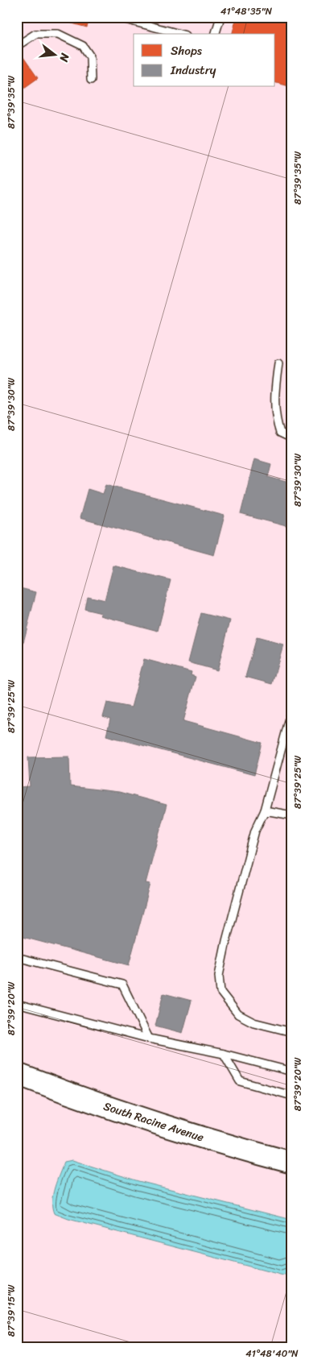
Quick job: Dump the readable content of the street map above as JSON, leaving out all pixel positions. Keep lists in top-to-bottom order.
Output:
{
  "streets": {
    "street": ["South Racine Avenue"]
  },
  "legend": ["Shops", "Industry"],
  "north": "right",
  "coordinates": [
    "41°48'35\"N",
    "87°39'35\"W",
    "87°39'30\"W",
    "87°39'25\"W",
    "87°39'20\"W",
    "87°39'15\"W",
    "41°48'40\"N"
  ]
}
